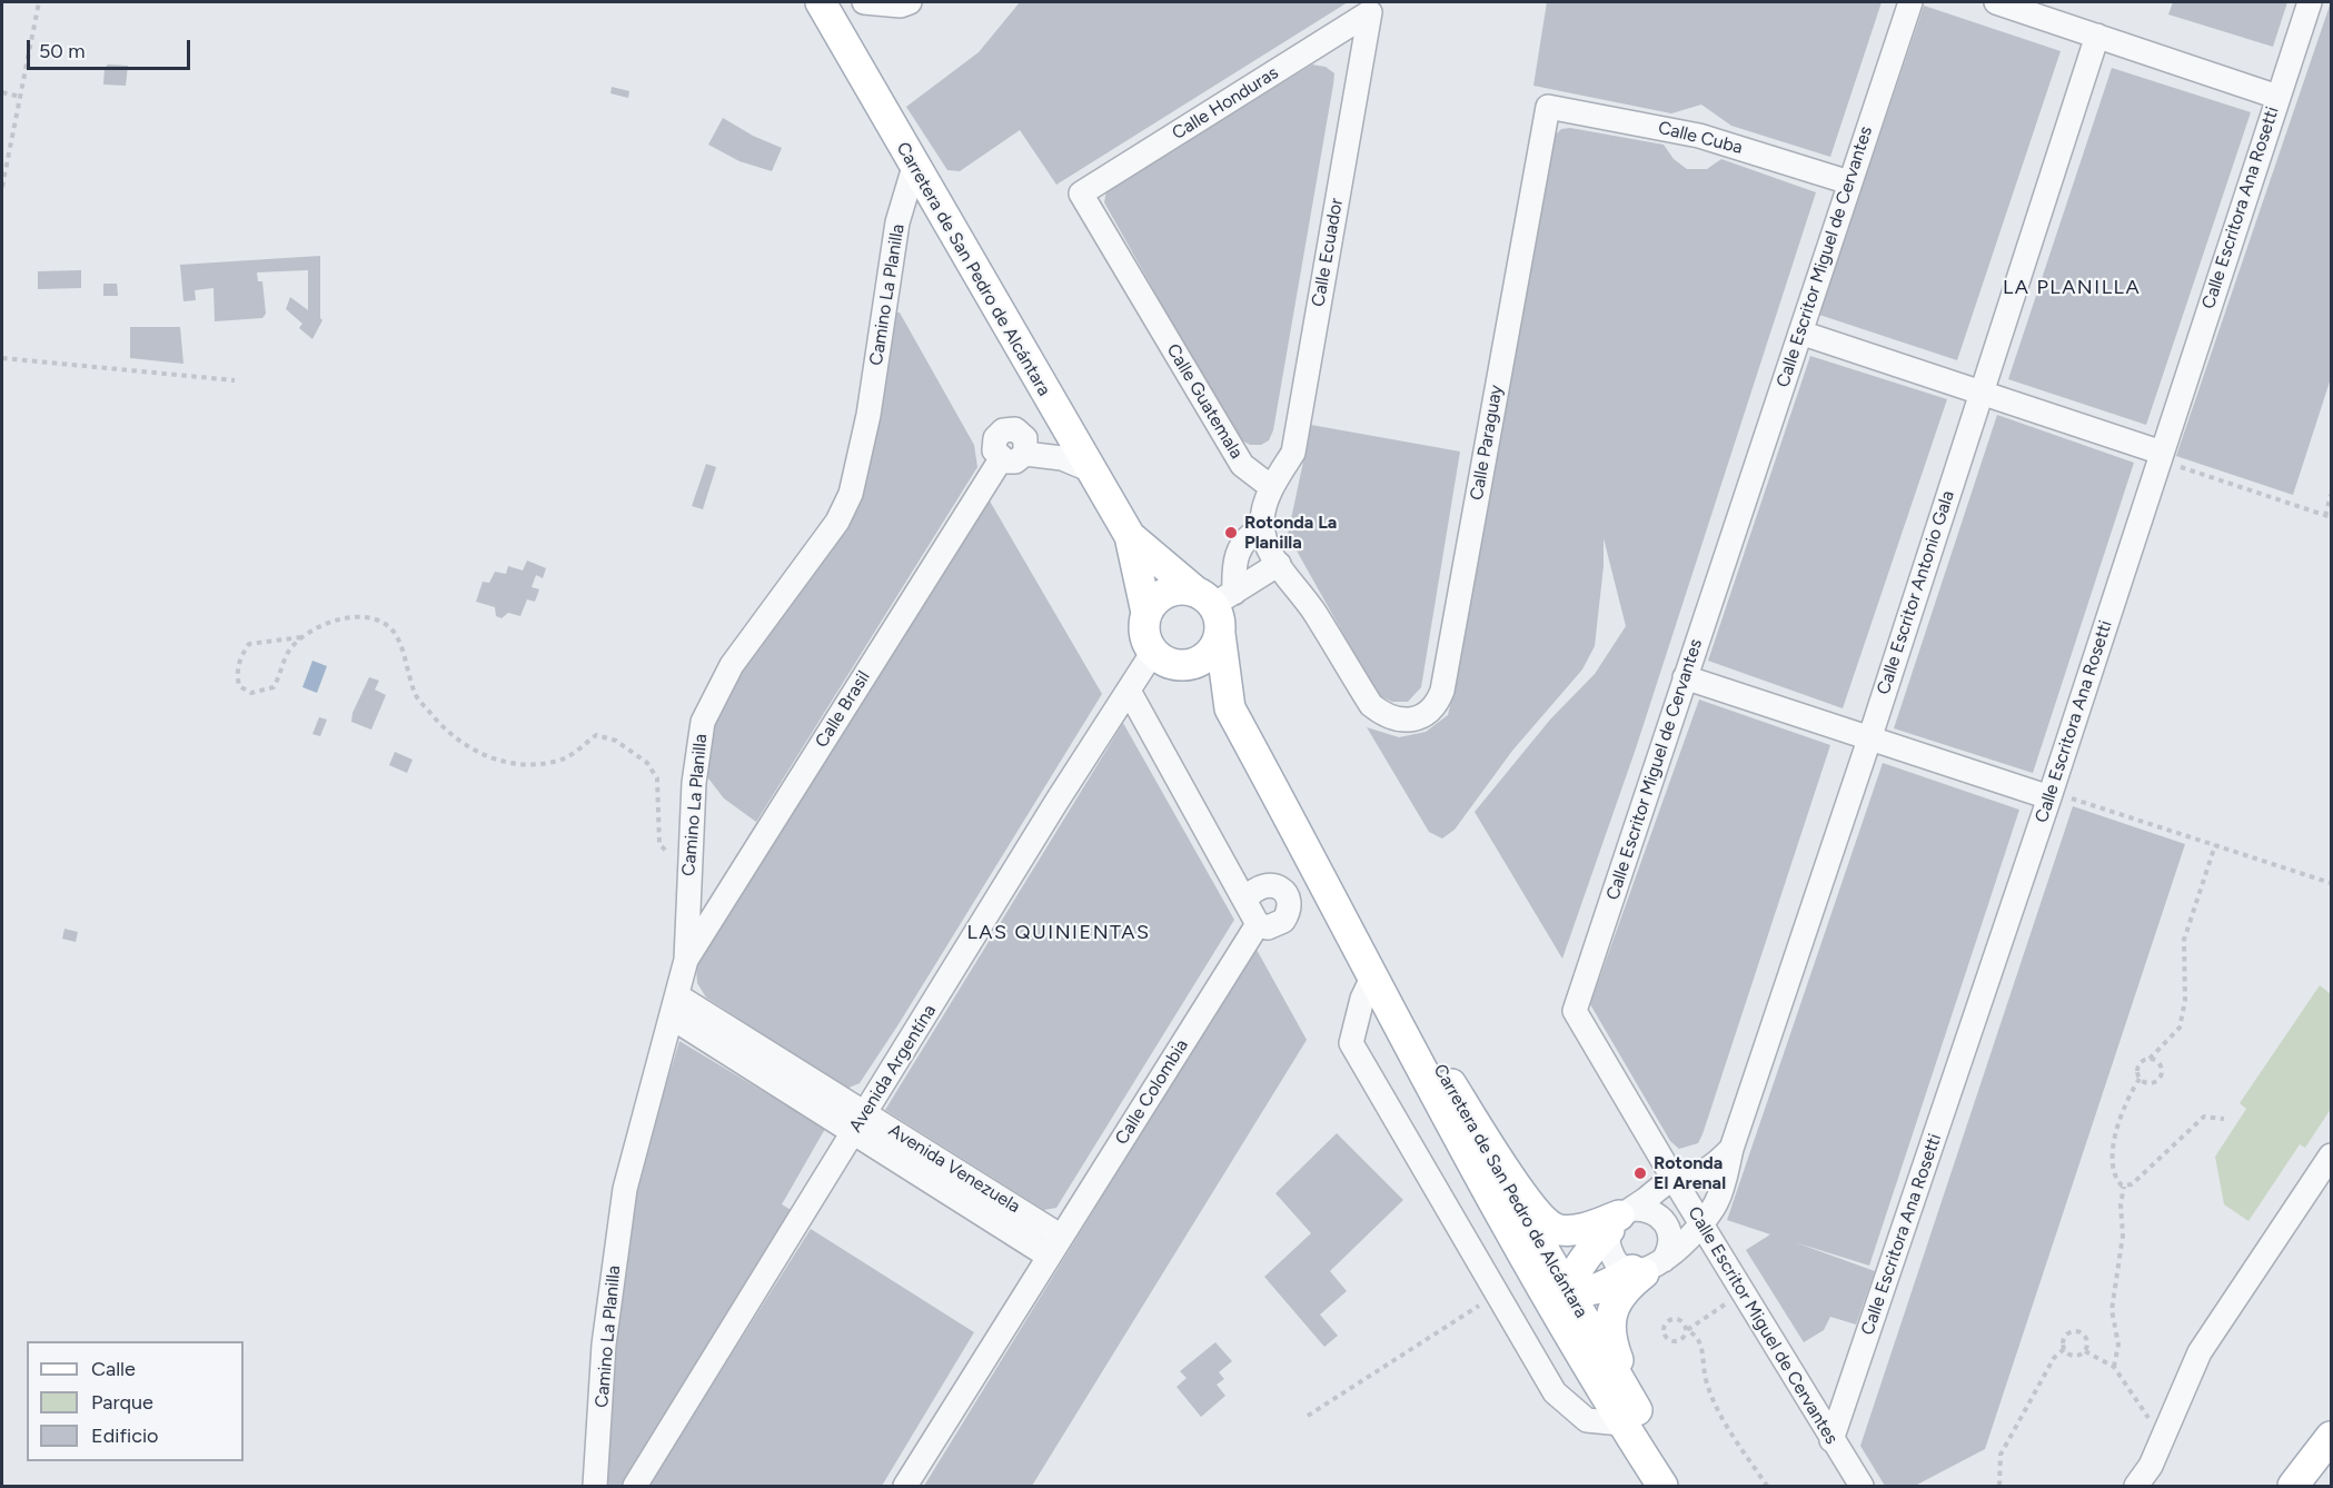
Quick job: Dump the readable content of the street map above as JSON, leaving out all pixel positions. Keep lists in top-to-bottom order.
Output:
{
  "streets": {
    "main road": ["Carretera de San Pedro de Alcántara"],
    "street": [
      "Calle Honduras",
      "Calle Cuba",
      "Calle Escritora Ana Rosetti",
      "Calle Ecuador",
      "Calle Escritor Miguel de Cervantes",
      "Camino La Planilla",
      "Calle Guatemala",
      "Calle Paraguay",
      "Calle Escritor Antonio Gala",
      "Calle Brasil",
      "Avenida Argentína",
      "Calle Colombia",
      "Avenida Venezuela"
    ]
  },
  "crossings": [
    ["Calle Honduras", "Calle Ecuador"],
    ["Calle Honduras", "Calle Guatemala"],
    ["Calle Cuba", "Calle Escritor Miguel de Cervantes"],
    ["Calle Cuba", "Calle Paraguay"],
    ["Calle Escritora Ana Rosetti", "Calle Escritor Miguel de Cervantes"],
    ["Calle Ecuador", "Calle Guatemala"],
    ["Calle Escritor Miguel de Cervantes", "Calle Escritor Antonio Gala"],
    ["Carretera de San Pedro de Alcántara", "Camino La Planilla"],
    ["Carretera de San Pedro de Alcántara", "Calle Brasil"],
    ["Carretera de San Pedro de Alcántara", "Avenida Argentína"],
    ["Camino La Planilla", "Calle Brasil"],
    ["Camino La Planilla", "Avenida Venezuela"],
    ["Avenida Argentína", "Avenida Venezuela"],
    ["Calle Colombia", "Avenida Venezuela"]
  ],
  "districts": ["LA PLANILLA", "LAS QUINIENTAS"],
  "places": ["Rotonda La Planilla", "Rotonda El Arenal"],
  "legend": ["Calle", "Parque", "Edificio"],
  "scale_bar": "50 m"
}
